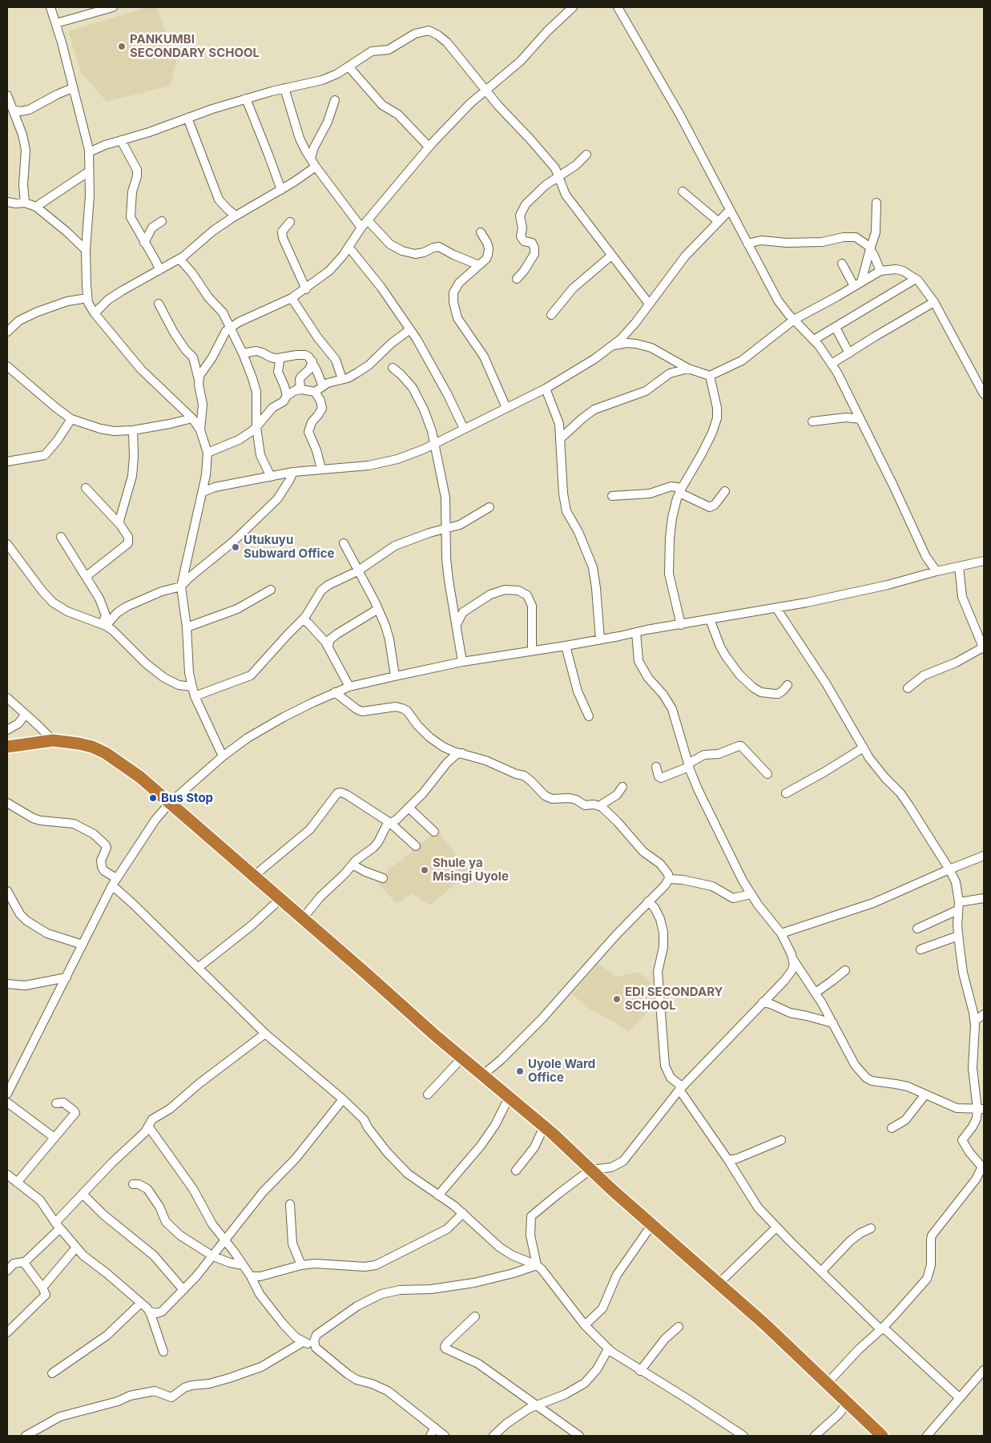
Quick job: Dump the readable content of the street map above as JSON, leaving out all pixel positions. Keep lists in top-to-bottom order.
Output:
{
  "places": [
    "PANKUMBI SECONDARY SCHOOL",
    "Utukuyu Subward Office",
    "Bus Stop",
    "Shule ya Msingi Uyole",
    "EDI SECONDARY SCHOOL",
    "Uyole Ward Office"
  ]
}
